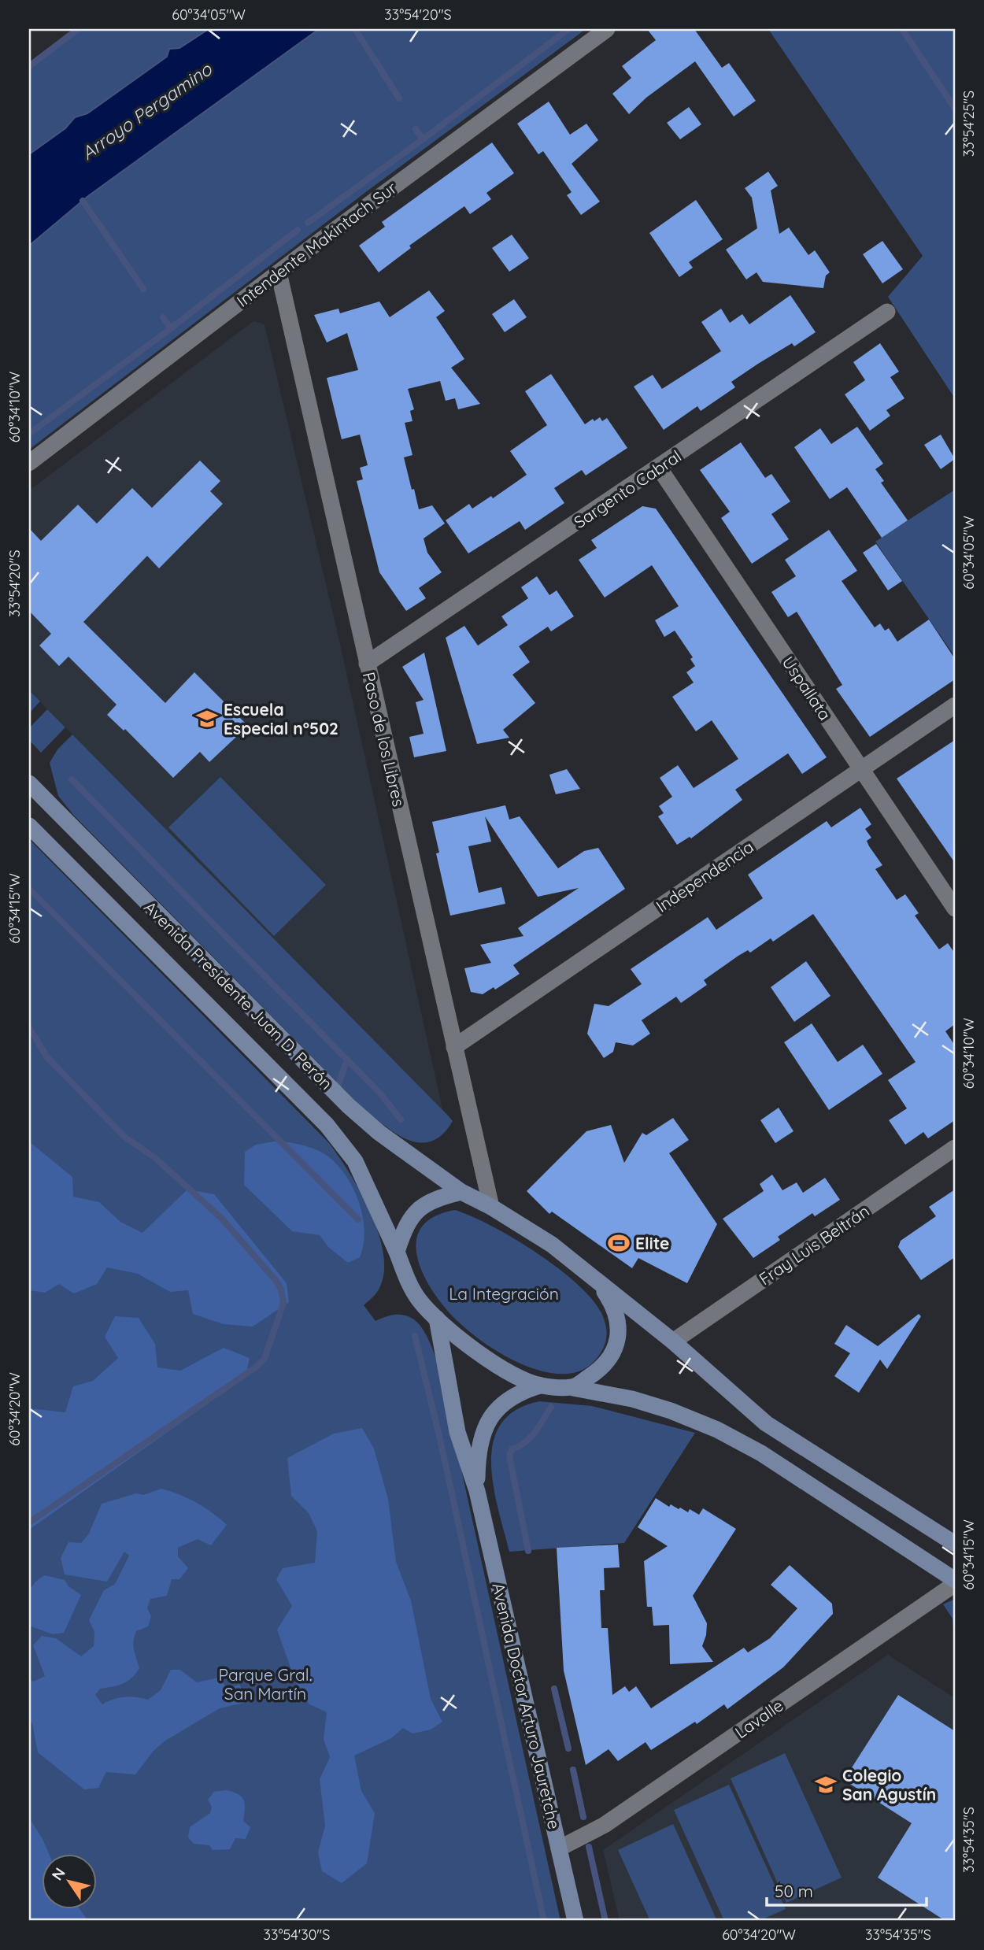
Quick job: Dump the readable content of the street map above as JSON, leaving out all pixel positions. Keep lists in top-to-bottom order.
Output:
{
  "streets": {
    "main road": ["Avenida Presidente Juan D. Perón", "Avenida Doctor Arturo Jauretche"],
    "street": [
      "Intendente Makintach Sur",
      "Sargento Cabral",
      "Uspallata",
      "Paso de los Libres",
      "Independencia",
      "Fray Luis Beltrán",
      "Lavalle"
    ]
  },
  "crossings": [
    ["Intendente Makintach Sur", "Paso de los Libres"],
    ["Sargento Cabral", "Uspallata"],
    ["Sargento Cabral", "Paso de los Libres"],
    ["Uspallata", "Independencia"],
    ["Paso de los Libres", "Independencia"],
    ["Paso de los Libres", "Avenida Presidente Juan D. Perón"],
    ["Avenida Presidente Juan D. Perón", "Fray Luis Beltrán"],
    ["Avenida Presidente Juan D. Perón", "Avenida Doctor Arturo Jauretche"],
    ["Avenida Presidente Juan D. Perón", "Lavalle"],
    ["Avenida Doctor Arturo Jauretche", "Lavalle"]
  ],
  "water": ["Arroyo Pergamino"],
  "parks": ["La Integración", "Parque Gral. San Martín"],
  "places": {
    "school or university": ["Escuela Especial n°502", "Colegio San Agustín"],
    "sports": ["Elite"]
  },
  "scale_bar": "50 m",
  "north": "top left",
  "coordinates": [
    "60°34'05\"W",
    "33°54'20\"S",
    "33°54'25\"S",
    "60°34'10\"W",
    "60°34'15\"W",
    "60°34'20\"W",
    "33°54'35\"S",
    "33°54'30\"S"
  ]
}
